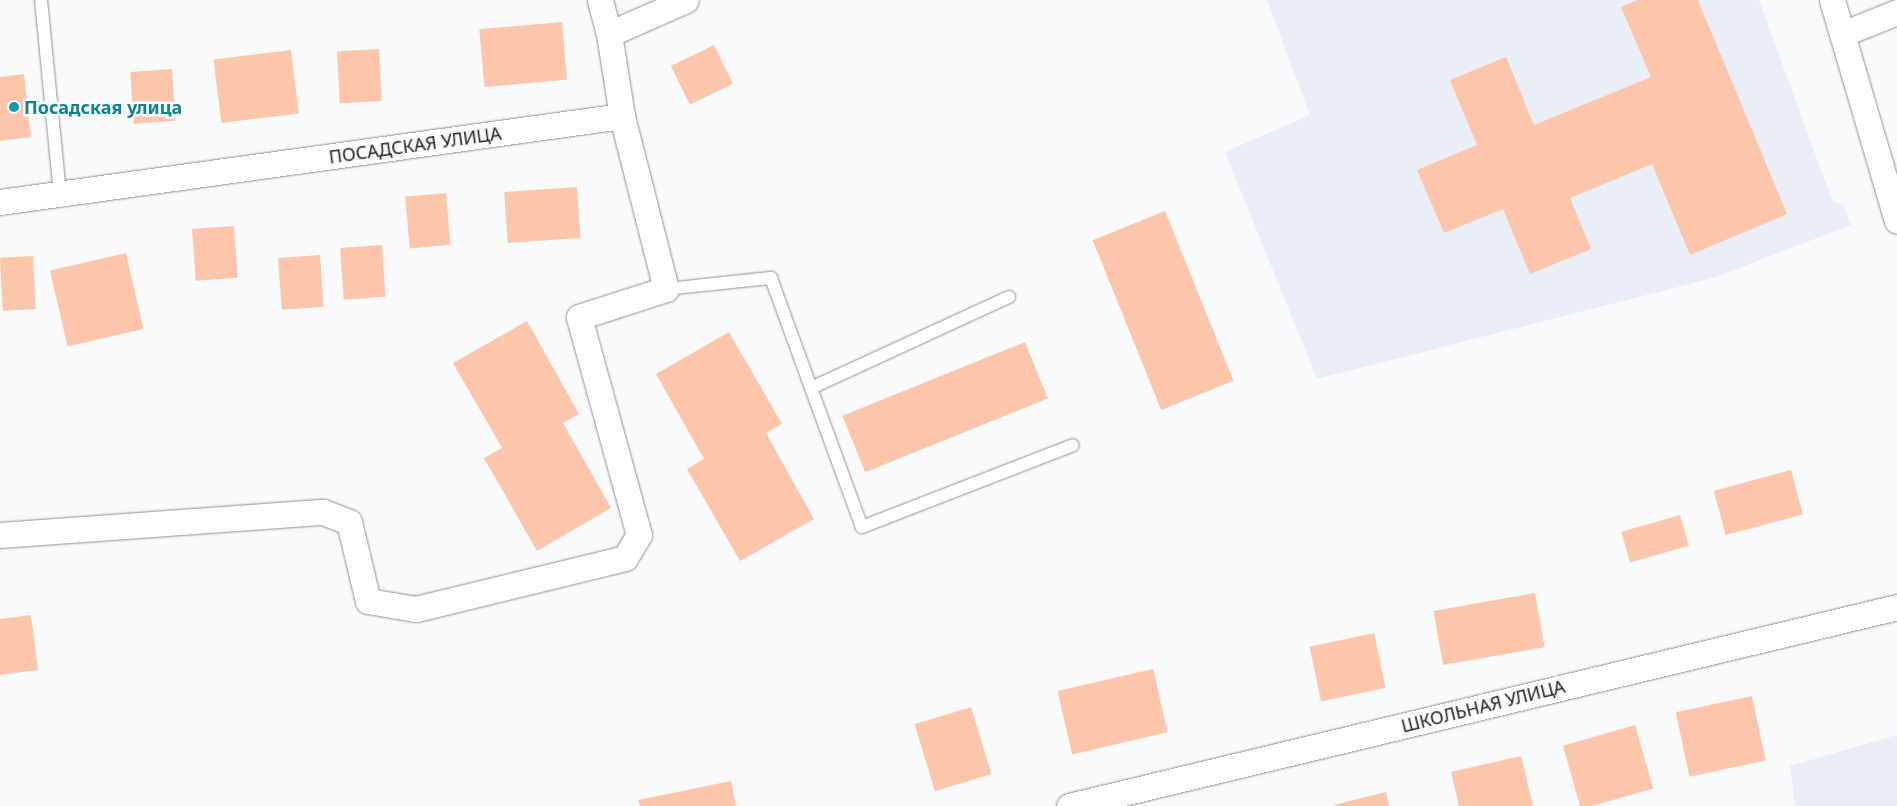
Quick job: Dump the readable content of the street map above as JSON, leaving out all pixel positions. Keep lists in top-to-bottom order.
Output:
{
  "streets": {
    "street": ["ПОСАДСКАЯ УЛИЦА", "ШКОЛЬНАЯ УЛИЦА"]
  },
  "places": ["Посадская улица"]
}
